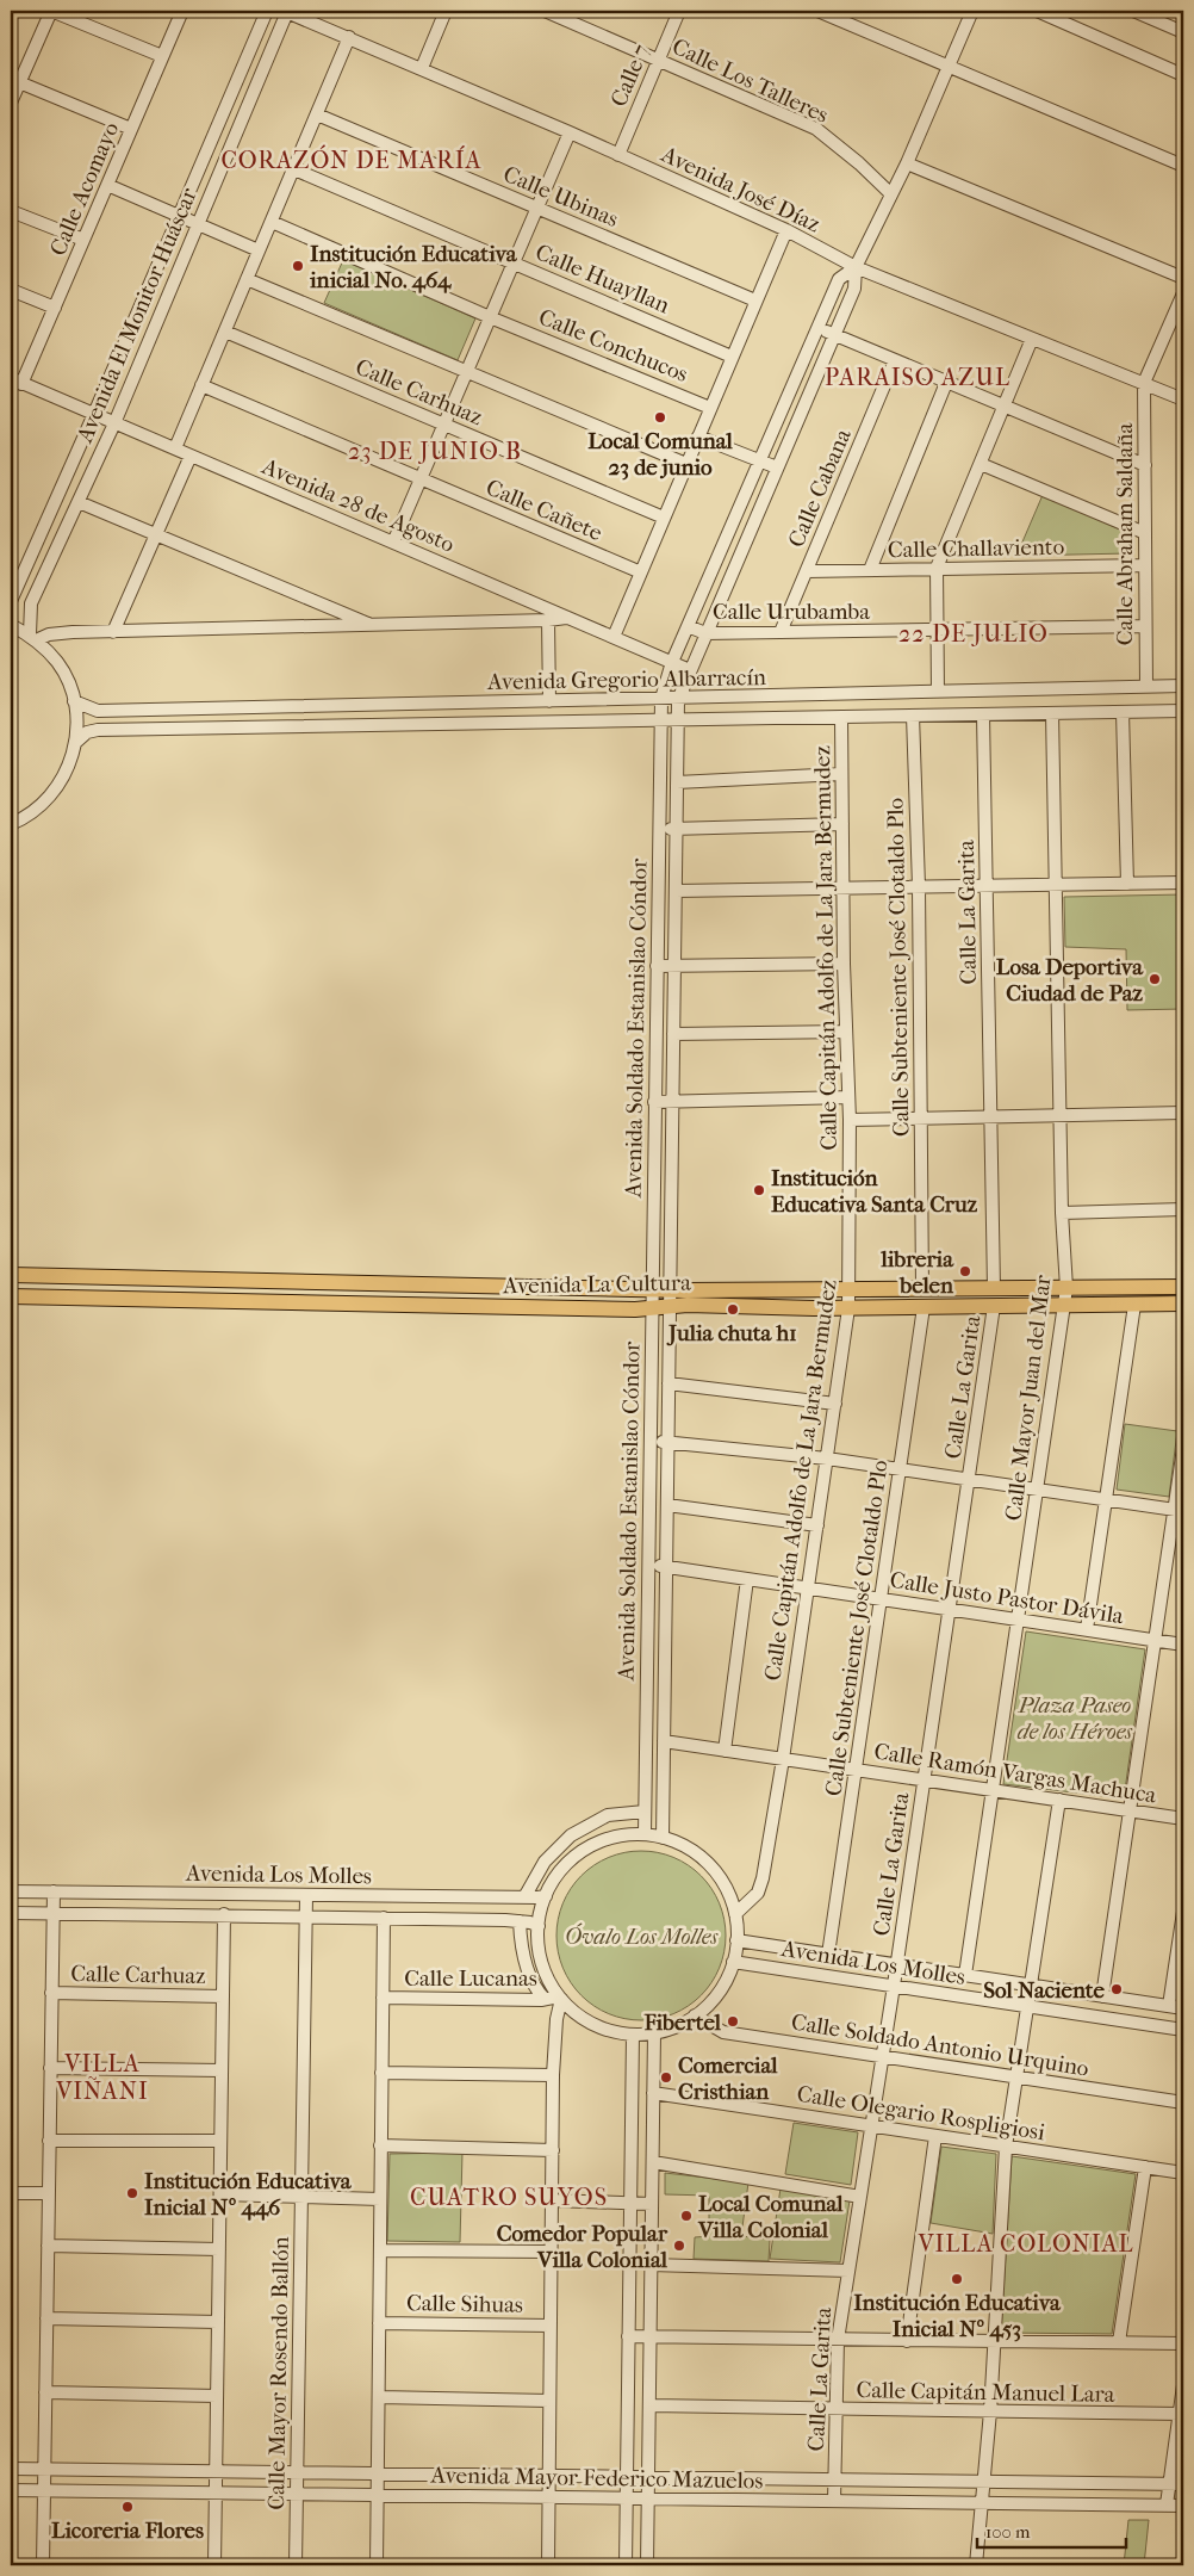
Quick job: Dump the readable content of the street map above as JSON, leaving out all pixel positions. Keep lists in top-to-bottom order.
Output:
{
  "streets": {
    "main road": ["Avenida La Cultura"],
    "street": [
      "Calle 7",
      "Calle Los Talleres",
      "Calle Acomayo",
      "Avenida José Díaz",
      "Calle Ubinas",
      "Calle Huayllan",
      "Avenida El Monitor Huáscar",
      "Calle Conchucos",
      "Calle Carhuaz",
      "Calle Cabana",
      "Avenida 28 de Agosto",
      "Calle Cañete",
      "Calle Abraham Saldaña",
      "Calle Challaviento",
      "Calle Urubamba",
      "Avenida Gregorio Albarracín",
      "Calle La Garita",
      "Calle Capitán Adolfo de La Jara Bermudez",
      "Calle Subteniente José Clotaldo Plo",
      "Avenida Soldado Estanislao Cóndor",
      "Calle Mayor Juan del Mar",
      "Calle Justo Pastor Dávila",
      "Calle Ramón Vargas Machuca",
      "Avenida Los Molles",
      "Calle Lucanas",
      "Calle Soldado Antonio Urquino",
      "Calle Olegario Rospligiosi",
      "Calle Sihuas",
      "Calle Mayor Rosendo Ballón",
      "Calle Capitán Manuel Lara",
      "Avenida Mayor Federico Mazuelos"
    ]
  },
  "crossings": [
    ["Calle 7", "Calle Los Talleres"],
    ["Calle 7", "Avenida José Díaz"],
    ["Calle Los Talleres", "Avenida Soldado Estanislao Cóndor"],
    ["Calle Acomayo", "Avenida 28 de Agosto"],
    ["Avenida José Díaz", "Avenida El Monitor Huáscar"],
    ["Avenida José Díaz", "Calle Abraham Saldaña"],
    ["Avenida José Díaz", "Avenida Soldado Estanislao Cóndor"],
    ["Avenida El Monitor Huáscar", "Avenida 28 de Agosto"],
    ["Calle Cabana", "Calle Challaviento"],
    ["Calle Cabana", "Calle Urubamba"],
    ["Avenida 28 de Agosto", "Avenida Soldado Estanislao Cóndor"],
    ["Calle Abraham Saldaña", "Calle Challaviento"],
    ["Calle Abraham Saldaña", "Calle Urubamba"],
    ["Calle Abraham Saldaña", "Avenida Gregorio Albarracín"],
    ["Calle Urubamba", "Avenida Soldado Estanislao Cóndor"],
    ["Avenida Gregorio Albarracín", "Calle La Garita"],
    ["Avenida Gregorio Albarracín", "Calle Capitán Adolfo de La Jara Bermudez"],
    ["Avenida Gregorio Albarracín", "Calle Subteniente José Clotaldo Plo"],
    ["Avenida Gregorio Albarracín", "Avenida Soldado Estanislao Cóndor"],
    ["Avenida Gregorio Albarracín", "Calle Mayor Juan del Mar"],
    ["Calle La Garita", "Avenida La Cultura"],
    ["Calle La Garita", "Calle Justo Pastor Dávila"],
    ["Calle La Garita", "Calle Ramón Vargas Machuca"],
    ["Calle La Garita", "Avenida Los Molles"],
    ["Calle La Garita", "Calle Soldado Antonio Urquino"],
    ["Calle La Garita", "Calle Olegario Rospligiosi"],
    ["Calle La Garita", "Calle Capitán Manuel Lara"],
    ["Calle La Garita", "Avenida Mayor Federico Mazuelos"],
    ["Calle Capitán Adolfo de La Jara Bermudez", "Avenida Soldado Estanislao Cóndor"],
    ["Calle Capitán Adolfo de La Jara Bermudez", "Avenida La Cultura"],
    ["Calle Capitán Adolfo de La Jara Bermudez", "Calle Justo Pastor Dávila"],
    ["Calle Capitán Adolfo de La Jara Bermudez", "Calle Ramón Vargas Machuca"],
    ["Calle Capitán Adolfo de La Jara Bermudez", "Avenida Los Molles"],
    ["Calle Capitán Adolfo de La Jara Bermudez", "Calle Lucanas"],
    ["Calle Capitán Adolfo de La Jara Bermudez", "Calle Soldado Antonio Urquino"],
    ["Calle Subteniente José Clotaldo Plo", "Avenida La Cultura"],
    ["Calle Subteniente José Clotaldo Plo", "Calle Justo Pastor Dávila"],
    ["Calle Subteniente José Clotaldo Plo", "Calle Ramón Vargas Machuca"],
    ["Calle Subteniente José Clotaldo Plo", "Avenida Los Molles"],
    ["Avenida Soldado Estanislao Cóndor", "Avenida La Cultura"],
    ["Avenida Soldado Estanislao Cóndor", "Calle Justo Pastor Dávila"],
    ["Avenida Soldado Estanislao Cóndor", "Calle Ramón Vargas Machuca"],
    ["Avenida Soldado Estanislao Cóndor", "Avenida Los Molles"],
    ["Avenida Soldado Estanislao Cóndor", "Calle Lucanas"],
    ["Avenida Soldado Estanislao Cóndor", "Calle Soldado Antonio Urquino"],
    ["Avenida La Cultura", "Calle Mayor Juan del Mar"],
    ["Calle Mayor Juan del Mar", "Calle Justo Pastor Dávila"],
    ["Calle Mayor Juan del Mar", "Calle Ramón Vargas Machuca"],
    ["Calle Mayor Juan del Mar", "Avenida Los Molles"],
    ["Avenida Los Molles", "Calle Lucanas"],
    ["Avenida Los Molles", "Calle Soldado Antonio Urquino"],
    ["Avenida Los Molles", "Calle Mayor Rosendo Ballón"],
    ["Calle Lucanas", "Calle Soldado Antonio Urquino"],
    ["Calle Mayor Rosendo Ballón", "Avenida Mayor Federico Mazuelos"]
  ],
  "districts": [
    "CORAZÓN DE MARÍA",
    "PARAISO AZUL",
    "23 DE JUNIO B",
    "22 DE JULIO",
    "VILLA VIÑANI",
    "CUATRO SUYOS",
    "VILLA COLONIAL"
  ],
  "parks": ["Plaza Paseo de los Héroes", "Óvalo Los Molles"],
  "places": [
    "Institución Educativa inicial No. 464",
    "Local Comunal 23 de junio",
    "Losa Deportiva Ciudad de Paz",
    "Institución Educativa Santa Cruz",
    "libreria belen",
    "Julia chuta h1",
    "Sol Naciente",
    "Fibertel",
    "Comercial Cristhian",
    "Institución Educativa Inicial Nº 446",
    "Local Comunal Villa Colonial",
    "Comedor Popular Villa Colonial",
    "Institución Educativa Inicial Nº 453",
    "Licoreria Flores"
  ],
  "scale_bar": "100 m"
}
